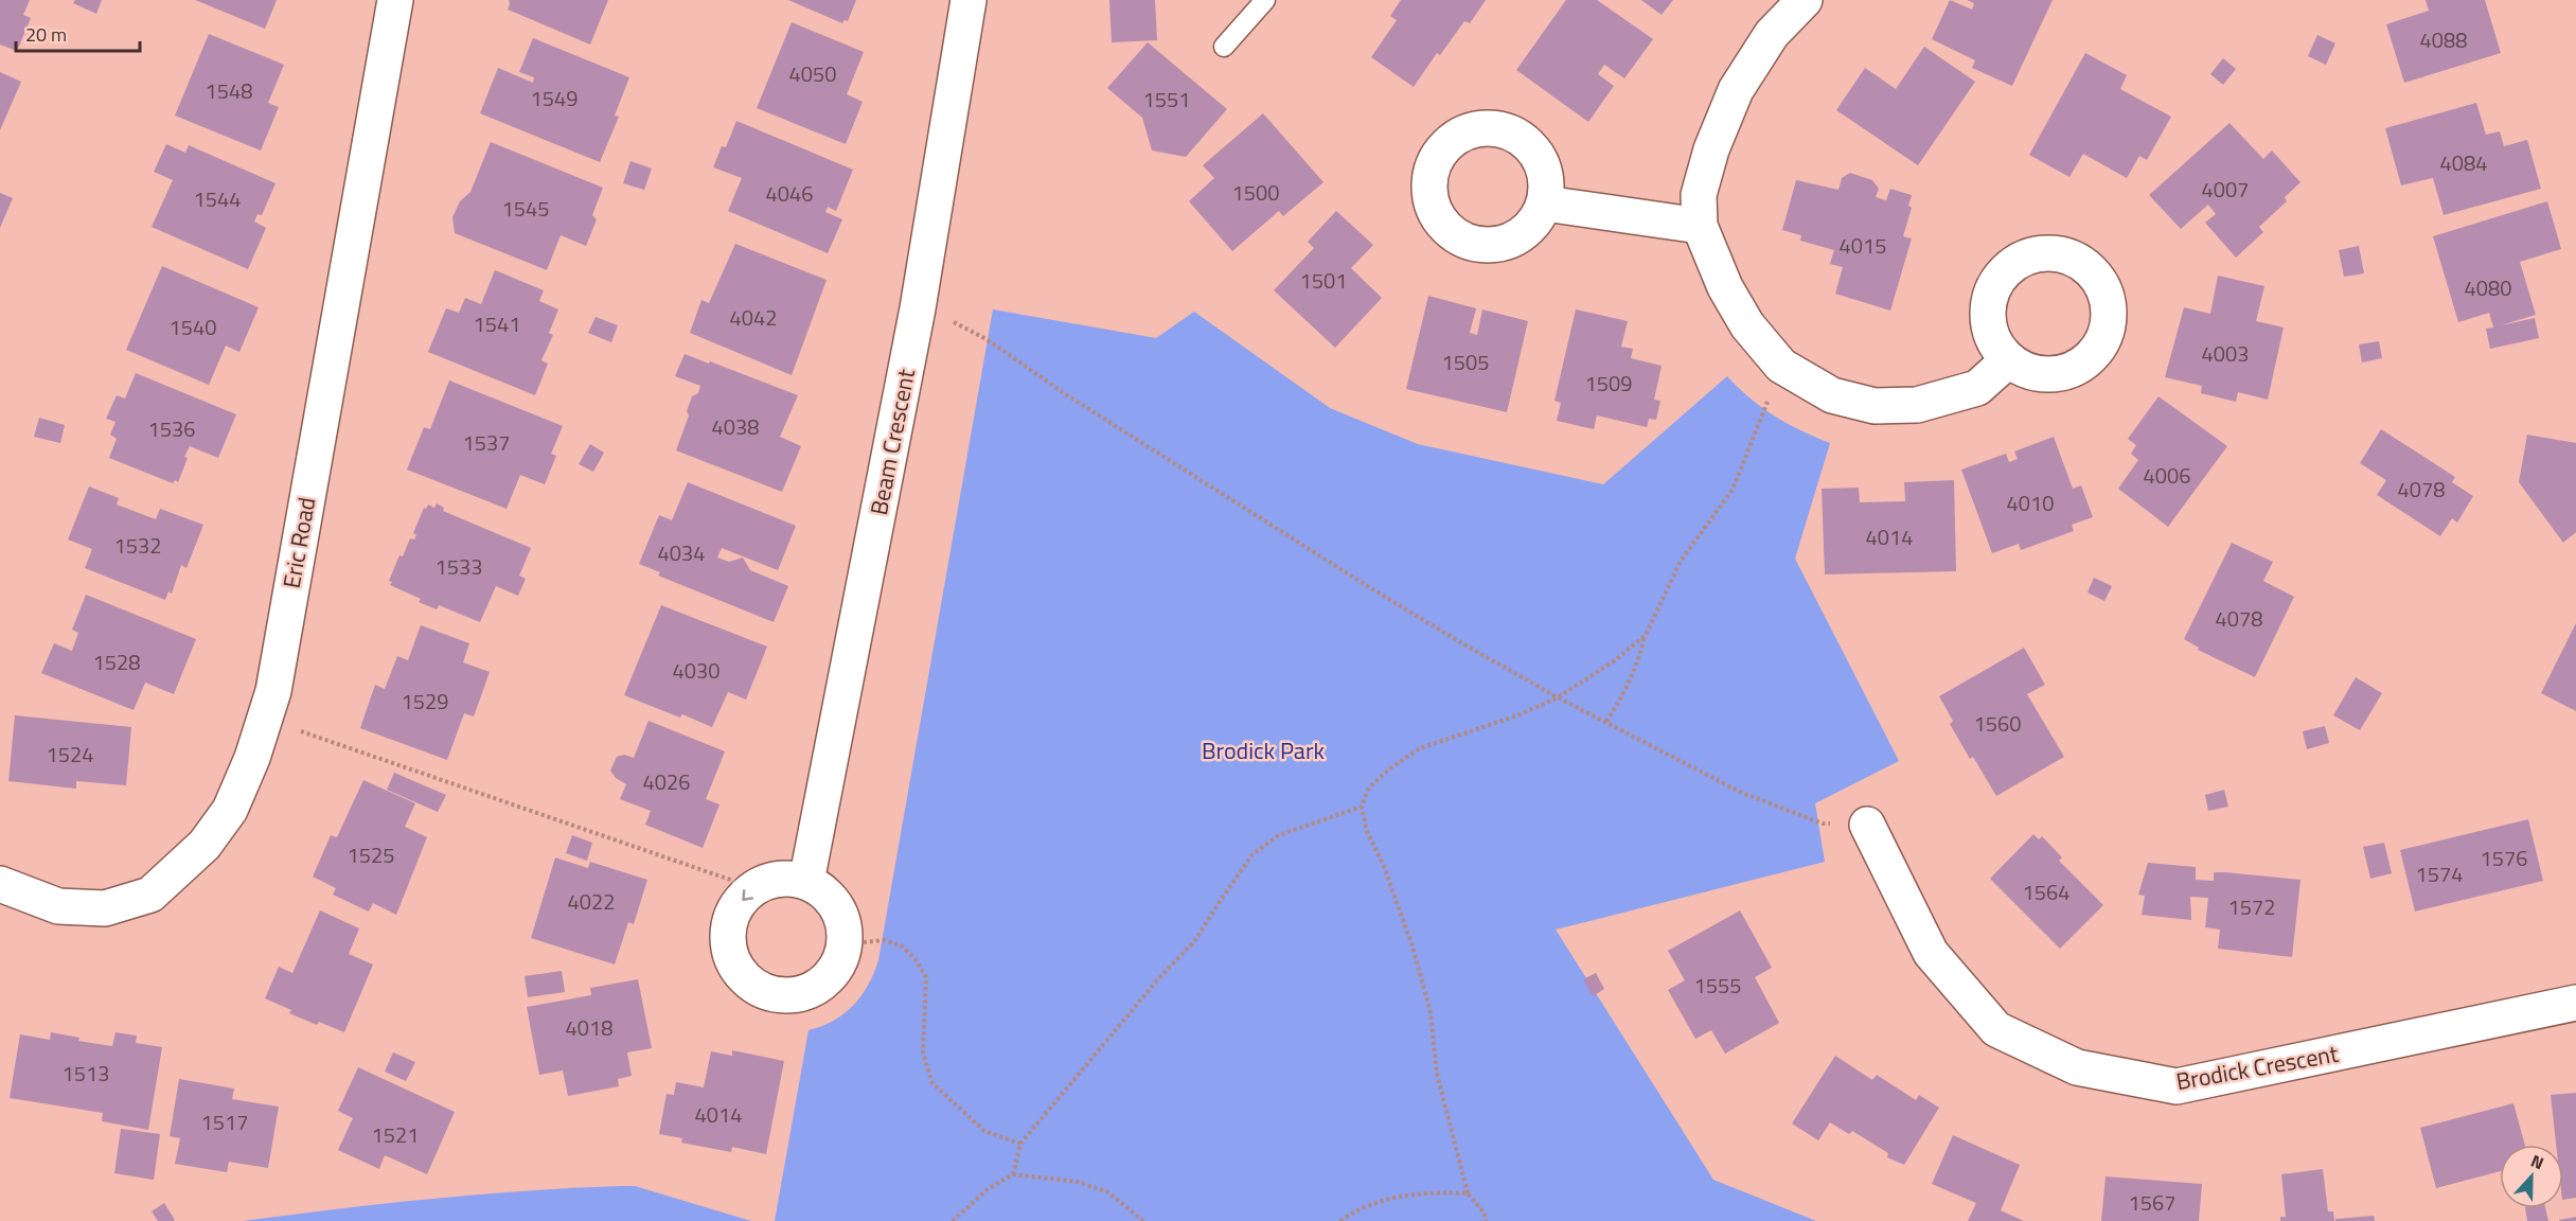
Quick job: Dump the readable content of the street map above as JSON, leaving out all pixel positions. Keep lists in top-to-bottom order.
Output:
{
  "streets": {
    "street": ["Beam Crescent", "Eric Road", "Brodick Crescent"]
  },
  "parks": ["Brodick Park"],
  "house_numbers": [
    "4088",
    "4050",
    "1548",
    "1549",
    "1551",
    "4084",
    "4007",
    "1500",
    "4046",
    "1544",
    "1545",
    "4015",
    "1501",
    "4080",
    "4042",
    "1541",
    "1540",
    "4003",
    "1505",
    "1509",
    "4038",
    "1536",
    "1537",
    "4006",
    "4078",
    "4010",
    "4014",
    "1532",
    "4034",
    "1533",
    "4078",
    "1528",
    "4030",
    "1529",
    "1560",
    "1524",
    "4026",
    "1525",
    "1576",
    "1574",
    "1564",
    "4022",
    "1572",
    "1555",
    "4018",
    "1513",
    "4014",
    "1517",
    "1521",
    "1567"
  ],
  "scale_bar": "20 m",
  "north": "top"
}
